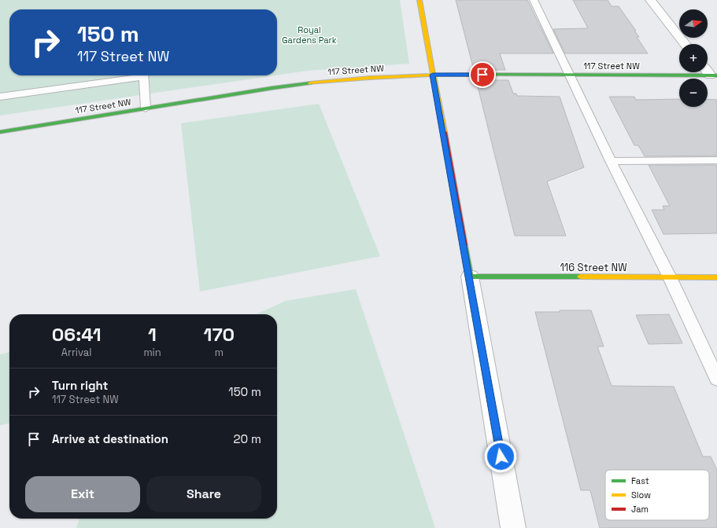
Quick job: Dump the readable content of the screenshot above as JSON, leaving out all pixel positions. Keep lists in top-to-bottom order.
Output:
{
  "streets": {
    "street": ["117 Street NW", "116 Street NW"]
  },
  "parks": ["Royal Gardens Park"],
  "legend": ["Fast", "Slow", "Jam"],
  "north": "right",
  "page": {
    "map_buttons": ["+", "−"],
    "turn": ["150 m", "117 Street NW"],
    "eta": [
      "06:41",
      "Arrival",
      "1",
      "min",
      "170",
      "m"
    ],
    "list": [
      {
        "name": "Turn right",
        "note": "117 Street NW",
        "value": "150 m"
      },
      {
        "name": "Arrive at destination",
        "value": "20 m"
      }
    ],
    "buttons": ["Exit", "Share"]
  }
}
